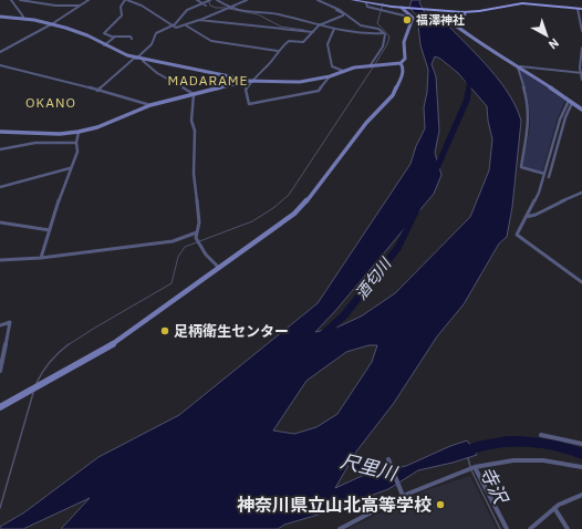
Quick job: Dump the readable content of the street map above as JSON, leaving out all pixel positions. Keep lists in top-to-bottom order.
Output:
{
  "districts": ["MADARAME", "OKANO"],
  "water": ["酒匂川", "尺里川", "寺沢"],
  "places": ["福澤神社", "足柄衛生センター", "神奈川県立山北高等学校"],
  "north": "bottom right"
}
